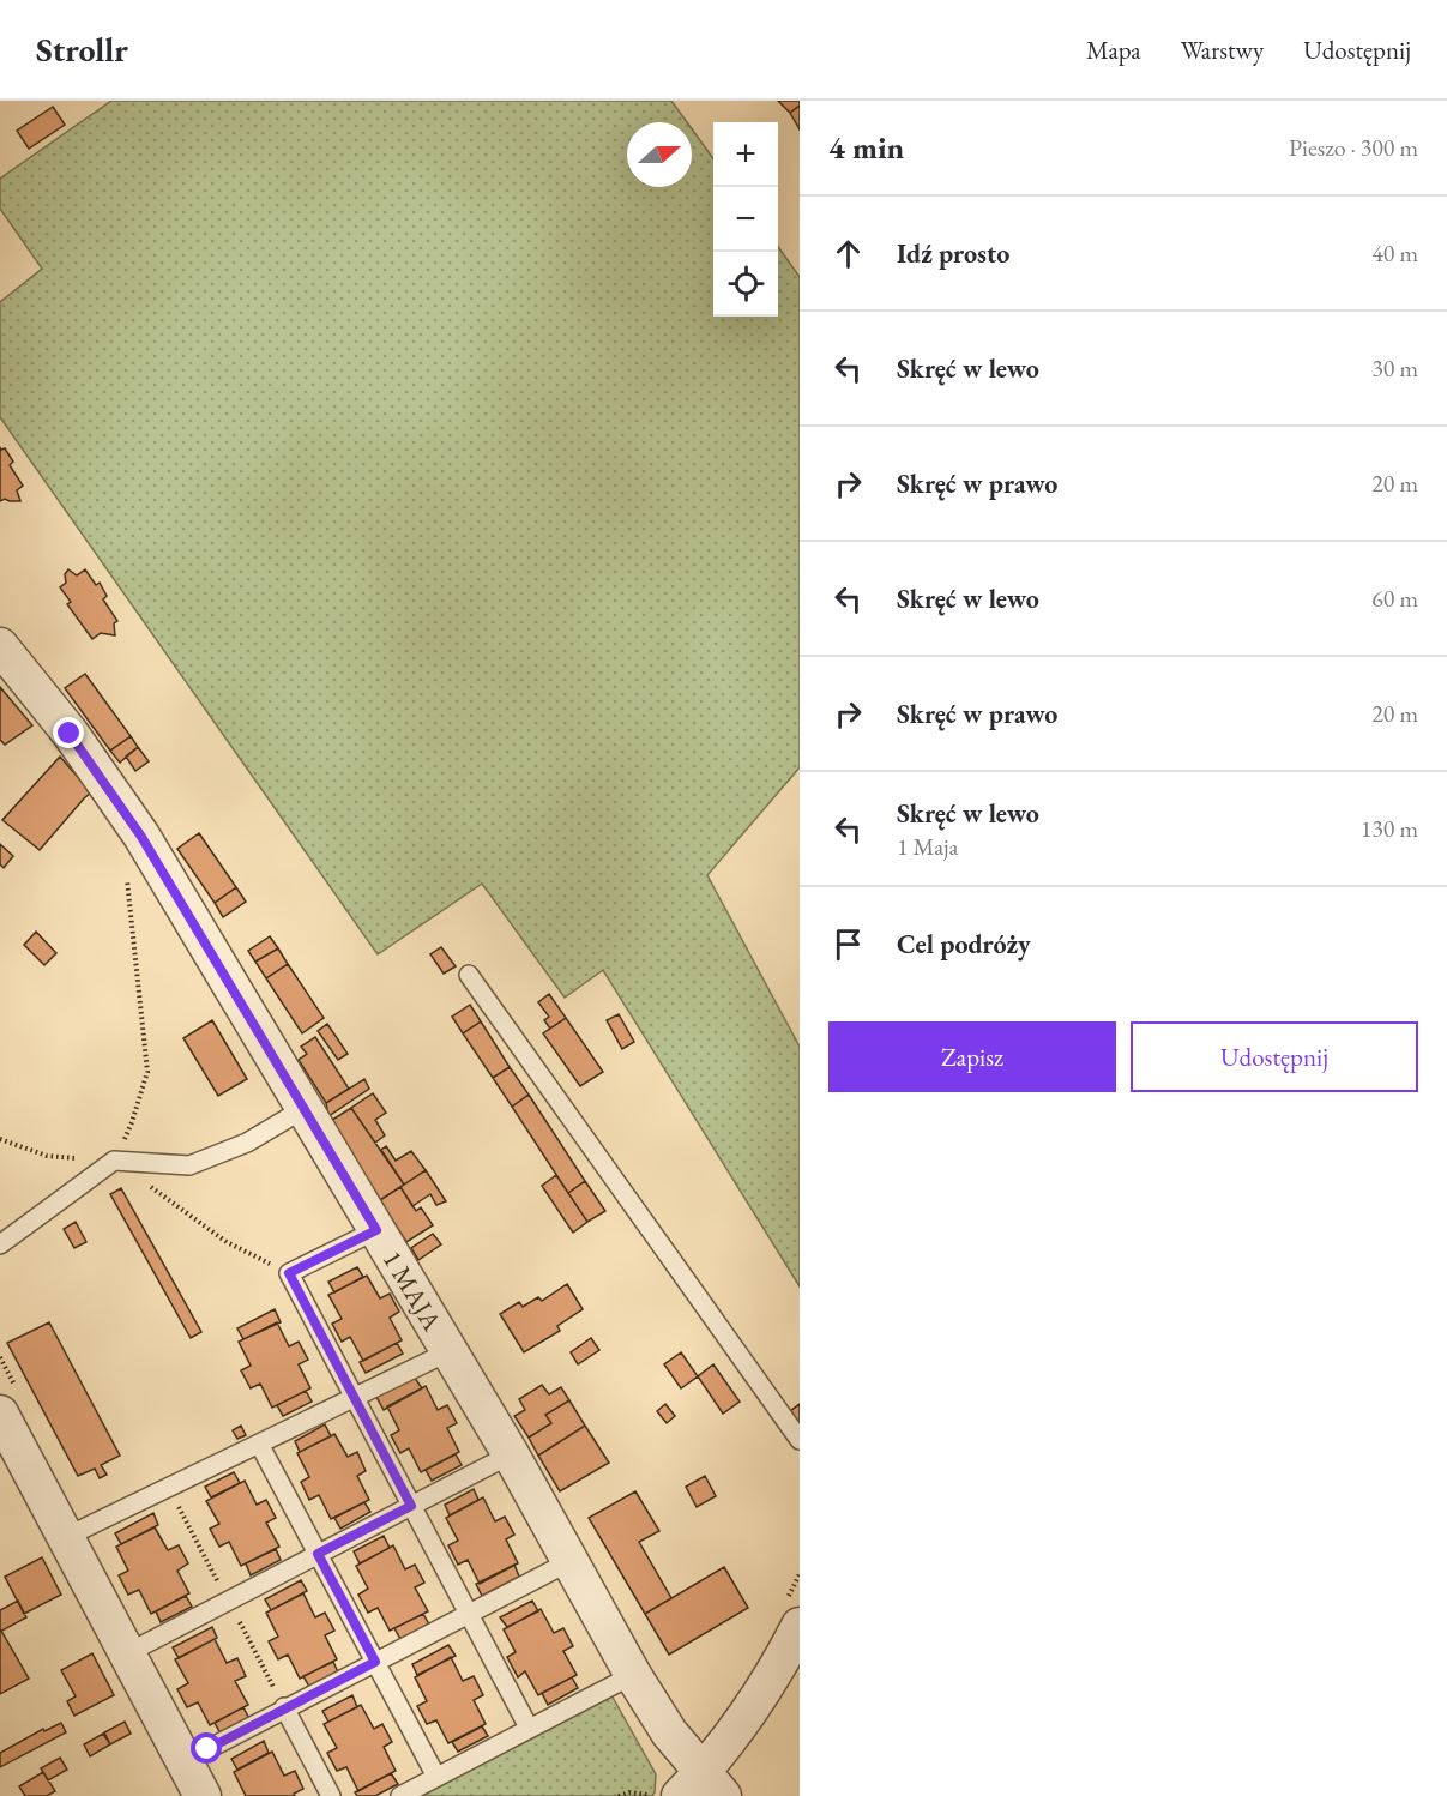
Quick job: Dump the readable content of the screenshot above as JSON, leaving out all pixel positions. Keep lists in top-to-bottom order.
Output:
{
  "streets": {
    "street": ["1 MAJA"]
  },
  "north": "right",
  "page": {
    "header": "Strollr",
    "nav": ["Mapa", "Warstwy", "Udostępnij"],
    "heading": ["4 min", "Pieszo · 300 m"],
    "map_buttons": ["+", "−"],
    "list": [
      ["Idź prosto", "40 m"],
      ["Skręć w lewo", "30 m"],
      ["Skręć w prawo", "20 m"],
      ["Skręć w lewo", "60 m"],
      ["Skręć w prawo", "20 m"],
      ["Skręć w lewo", "1 Maja", "130 m"],
      "Cel podróży"
    ],
    "buttons": ["Zapisz", "Udostępnij"]
  }
}
